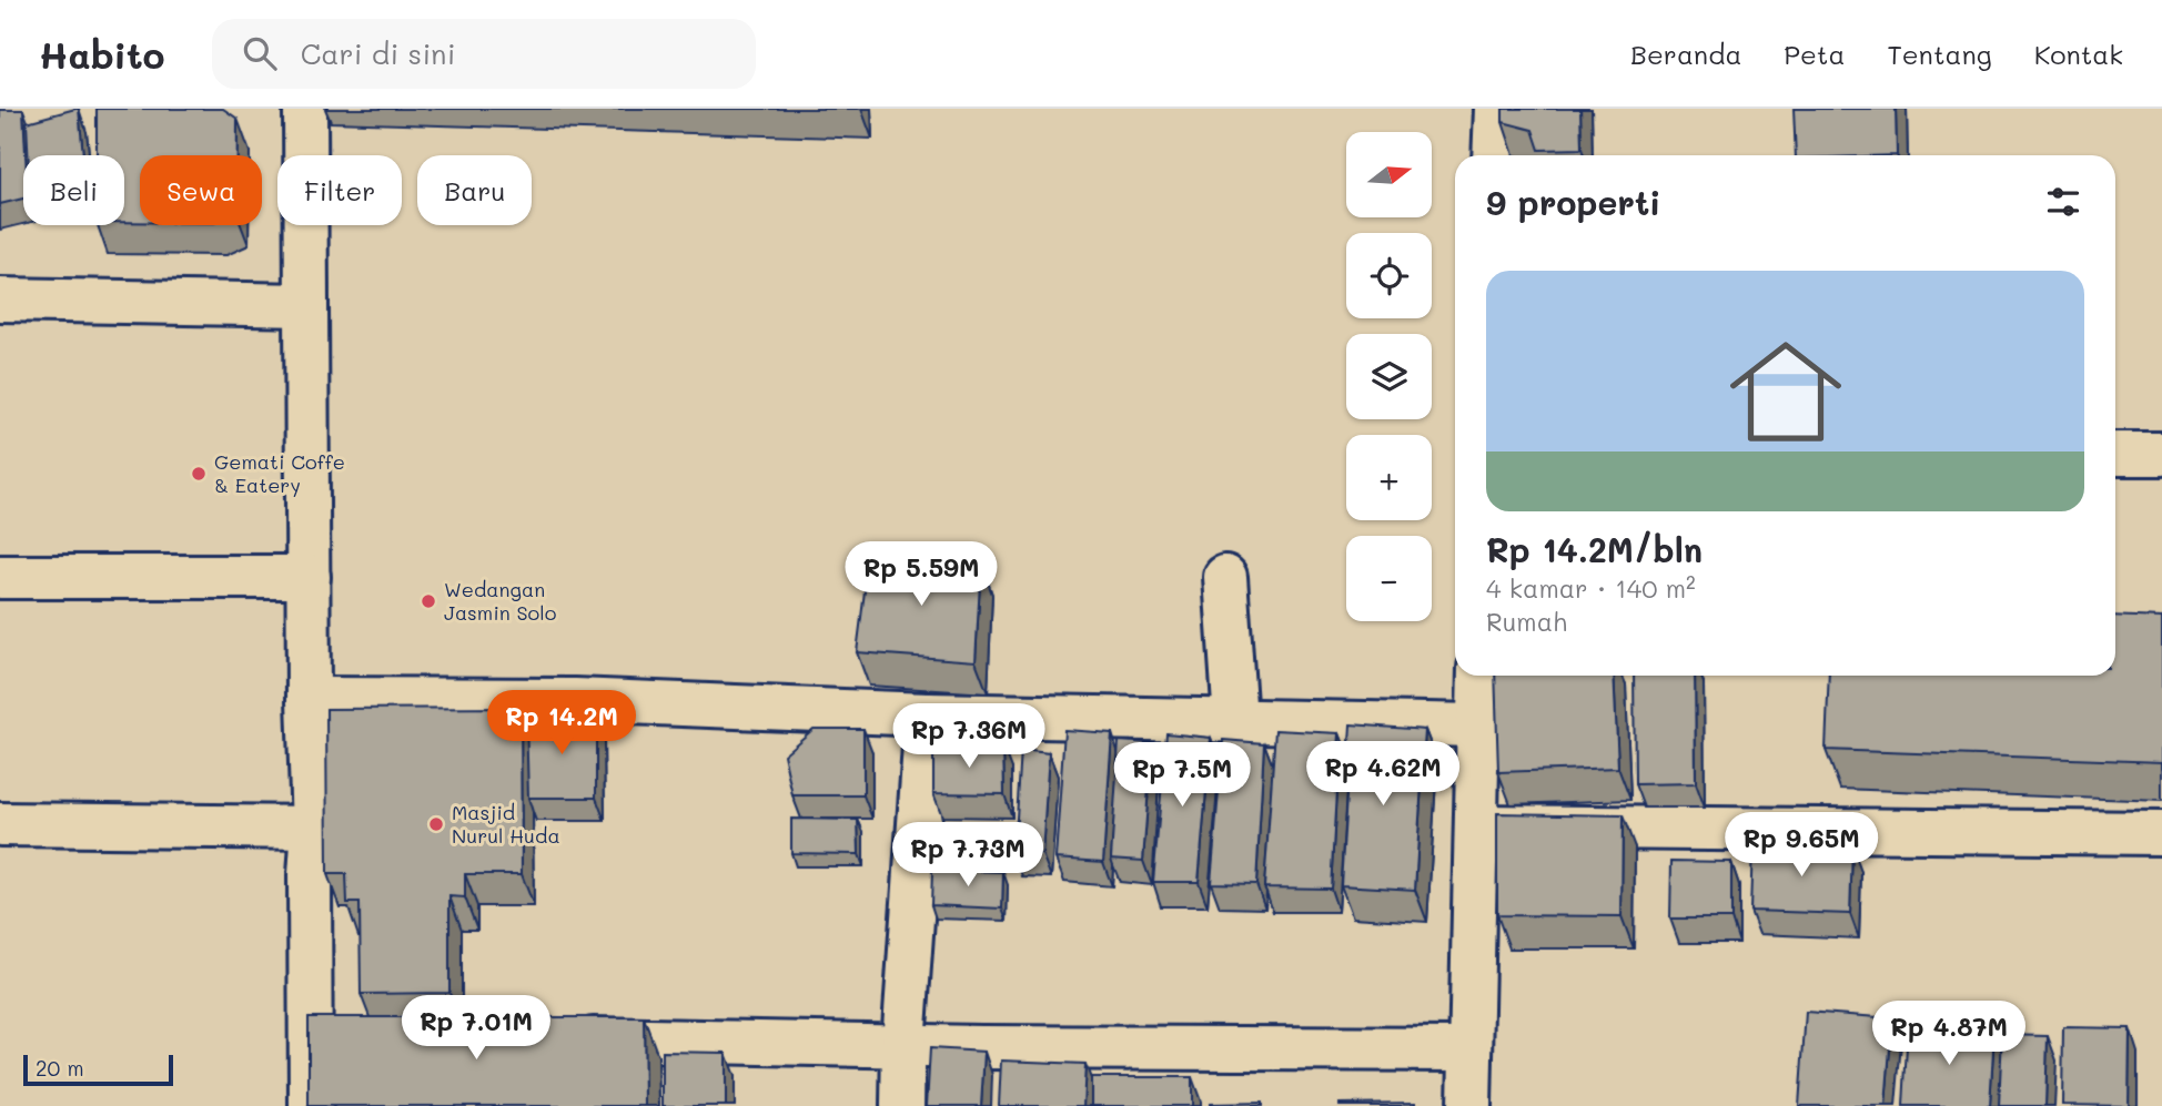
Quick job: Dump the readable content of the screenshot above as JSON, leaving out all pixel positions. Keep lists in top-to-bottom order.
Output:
{
  "places": ["Gemati Coffe & Eatery", "Wedangan Jasmin Solo", "Masjid Nurul Huda"],
  "scale_bar": "20 m",
  "north": "right",
  "page": {
    "header": "Habito",
    "search": "Cari di sini",
    "nav": [
      "Beranda",
      "Peta",
      "Tentang",
      "Kontak"
    ],
    "map_buttons": ["+", "−"],
    "chip": [
      "Beli",
      "Sewa",
      "Filter",
      "Baru"
    ],
    "heading": "9 properti",
    "list": [
      {
        "name": "Rp 14.2M/bln",
        "note": "4 kamar · 140 m² · Rumah"
      }
    ],
    "price": [
      "Rp 5.59M",
      "Rp 14.2M",
      "Rp 7.36M",
      "Rp 4.62M",
      "Rp 7.5M",
      "Rp 9.65M",
      "Rp 7.73M",
      "Rp 7.01M",
      "Rp 4.87M"
    ],
    "scale": "20 m"
  }
}
